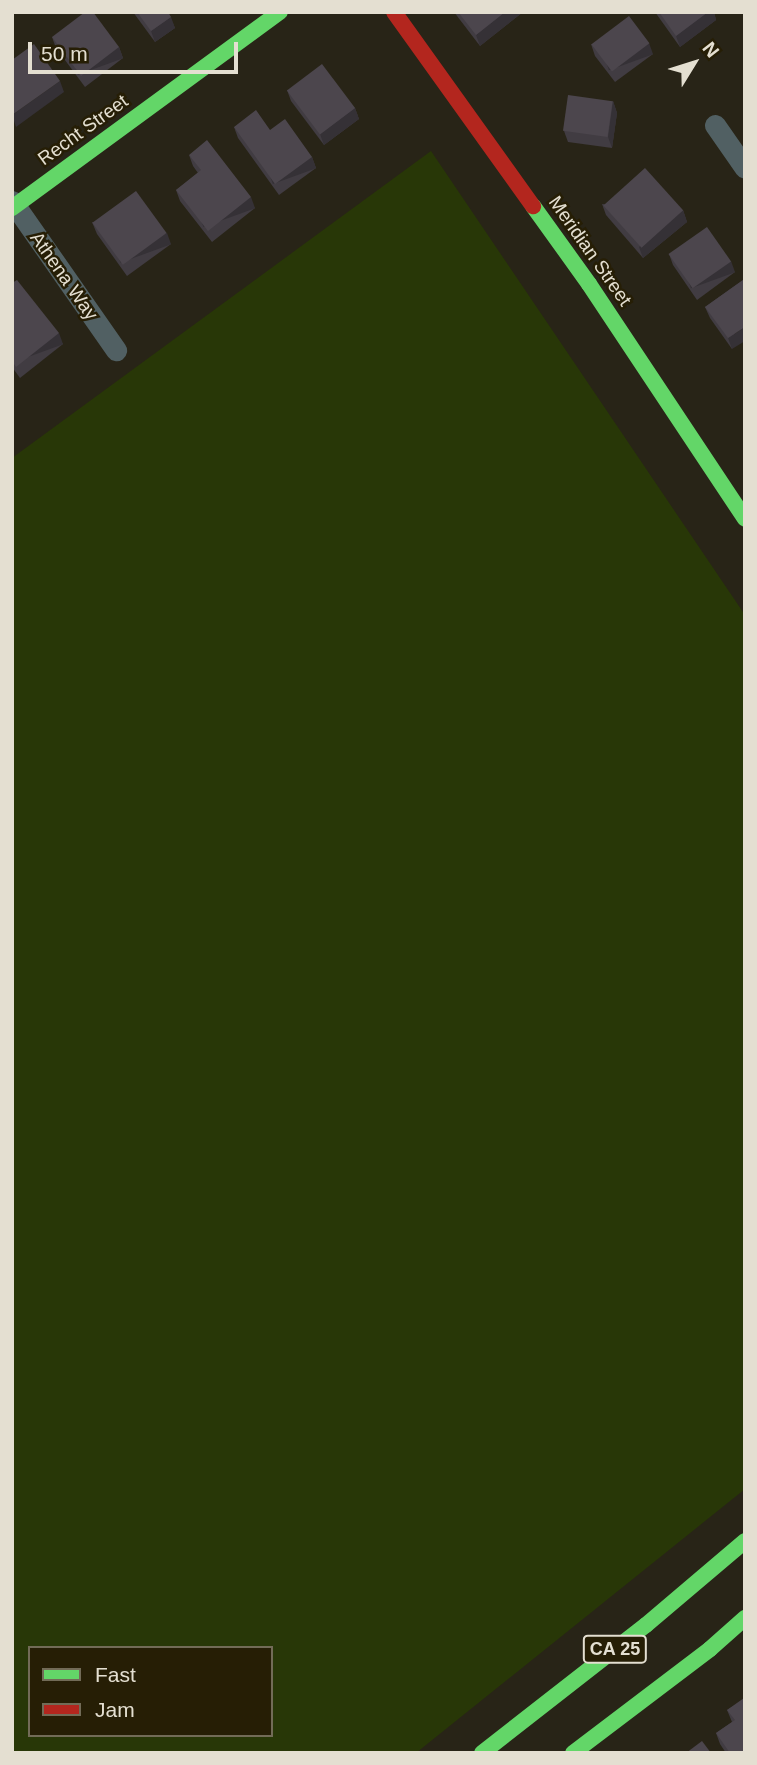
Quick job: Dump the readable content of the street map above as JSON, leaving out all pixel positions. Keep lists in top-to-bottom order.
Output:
{
  "streets": {
    "street": [
      "Recht Street",
      "Meridian Street",
      "Athena Way",
      "CA 25"
    ]
  },
  "crossings": [
    ["Recht Street", "Athena Way"]
  ],
  "legend": ["Fast", "Jam"],
  "scale_bar": "50 m",
  "north": "top right"
}
